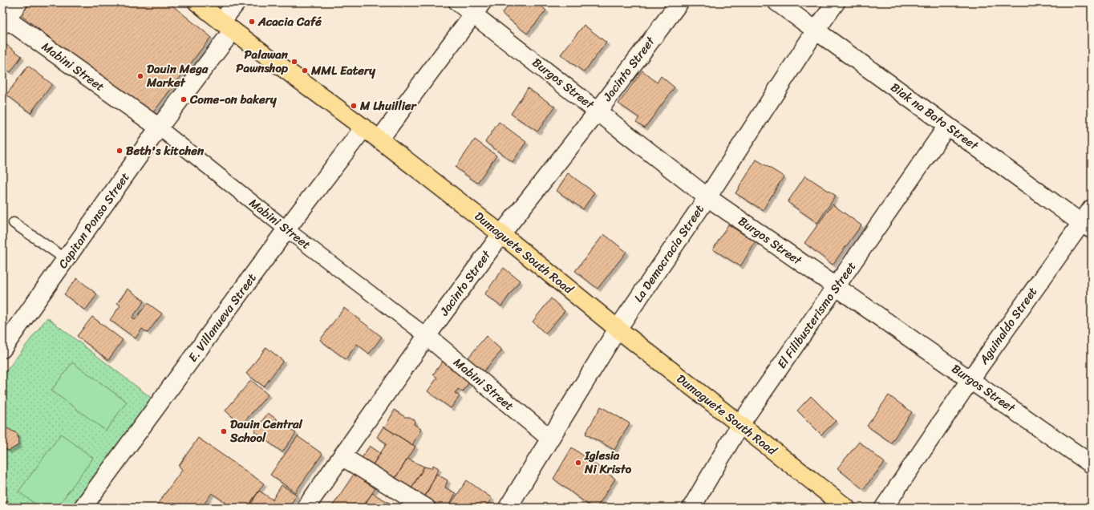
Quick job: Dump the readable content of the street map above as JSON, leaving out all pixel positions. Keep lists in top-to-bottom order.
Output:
{
  "streets": {
    "highway": ["Dumaguete South Road"],
    "street": [
      "Mabini Street",
      "Jacinto Street",
      "Burgos Street",
      "Biak na Bato Street",
      "Capitan Ponso Street",
      "La Democracia Street",
      "El Filibusterismo Street",
      "E. Villanueva Street",
      "Aguinaldo Street"
    ]
  },
  "crossings": [
    ["Mabini Street", "Jacinto Street"],
    ["Mabini Street", "Capitan Ponso Street"],
    ["Mabini Street", "La Democracia Street"],
    ["Mabini Street", "E. Villanueva Street"],
    ["Jacinto Street", "Burgos Street"],
    ["Jacinto Street", "Dumaguete South Road"],
    ["Burgos Street", "La Democracia Street"],
    ["Burgos Street", "El Filibusterismo Street"],
    ["Burgos Street", "Aguinaldo Street"],
    ["Biak na Bato Street", "La Democracia Street"],
    ["Biak na Bato Street", "El Filibusterismo Street"],
    ["Biak na Bato Street", "Aguinaldo Street"],
    ["Capitan Ponso Street", "Dumaguete South Road"],
    ["Dumaguete South Road", "La Democracia Street"],
    ["Dumaguete South Road", "El Filibusterismo Street"],
    ["Dumaguete South Road", "E. Villanueva Street"]
  ],
  "places": [
    "Acacia Café",
    "Palawan Pawnshop",
    "MML Eatery",
    "Dauin Mega Market",
    "Come-on bakery",
    "M Lhuillier",
    "Beth's kitchen",
    "Dauin Central School",
    "Iglesia Ni Kristo"
  ]
}
